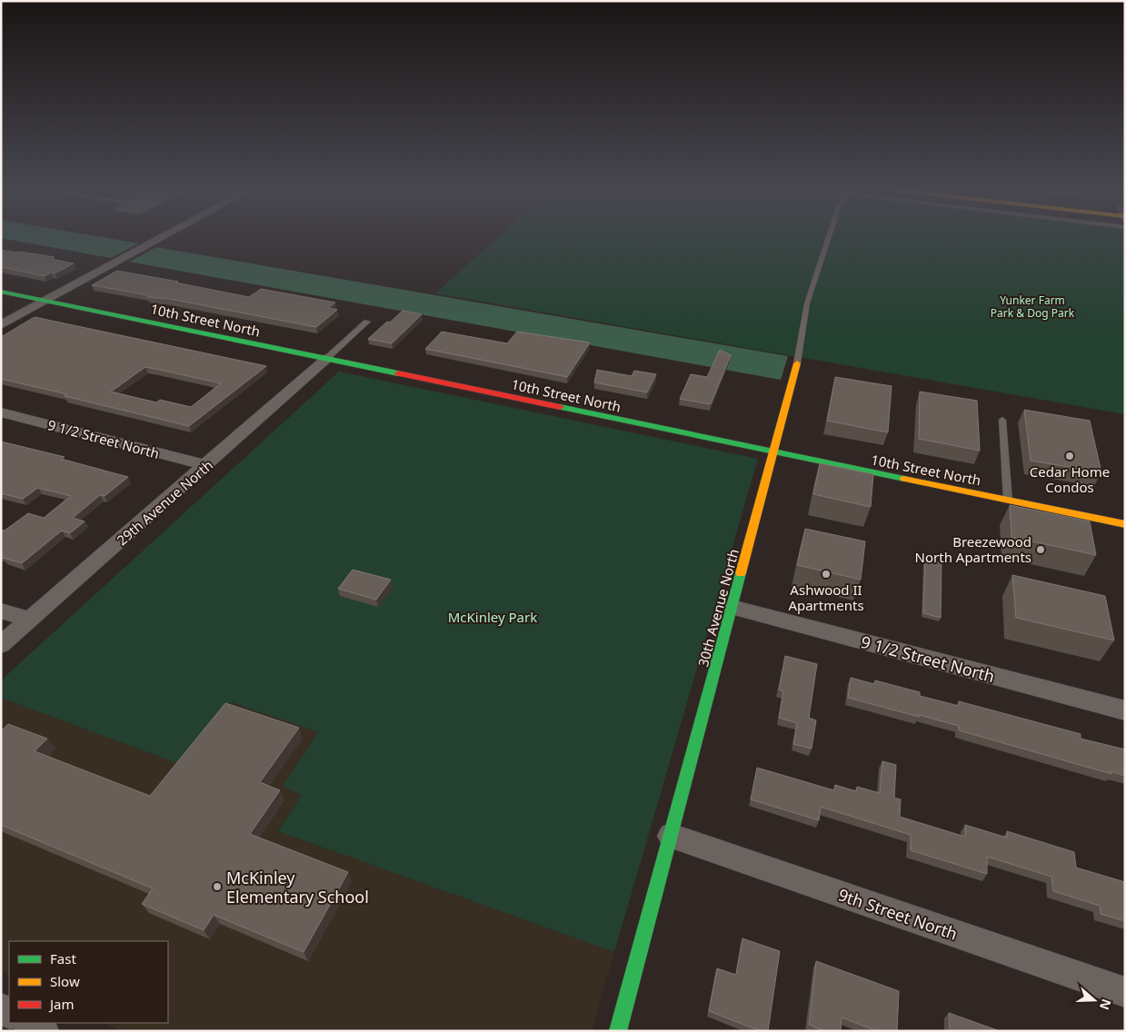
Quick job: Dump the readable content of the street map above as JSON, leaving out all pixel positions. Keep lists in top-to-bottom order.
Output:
{
  "streets": {
    "street": [
      "10th Street North",
      "9 1/2 Street North",
      "29th Avenue North",
      "30th Avenue North",
      "9th Street North"
    ]
  },
  "crossings": [
    ["10th Street North", "29th Avenue North"],
    ["10th Street North", "30th Avenue North"],
    ["9 1/2 Street North", "29th Avenue North"],
    ["9 1/2 Street North", "30th Avenue North"],
    ["30th Avenue North", "9th Street North"]
  ],
  "parks": ["Yunker Farm Park & Dog Park", "McKinley Park"],
  "places": [
    "Cedar Home Condos",
    "Breezewood North Apartments",
    "Ashwood II Apartments",
    "McKinley Elementary School"
  ],
  "legend": ["Fast", "Slow", "Jam"],
  "north": "right"
}
